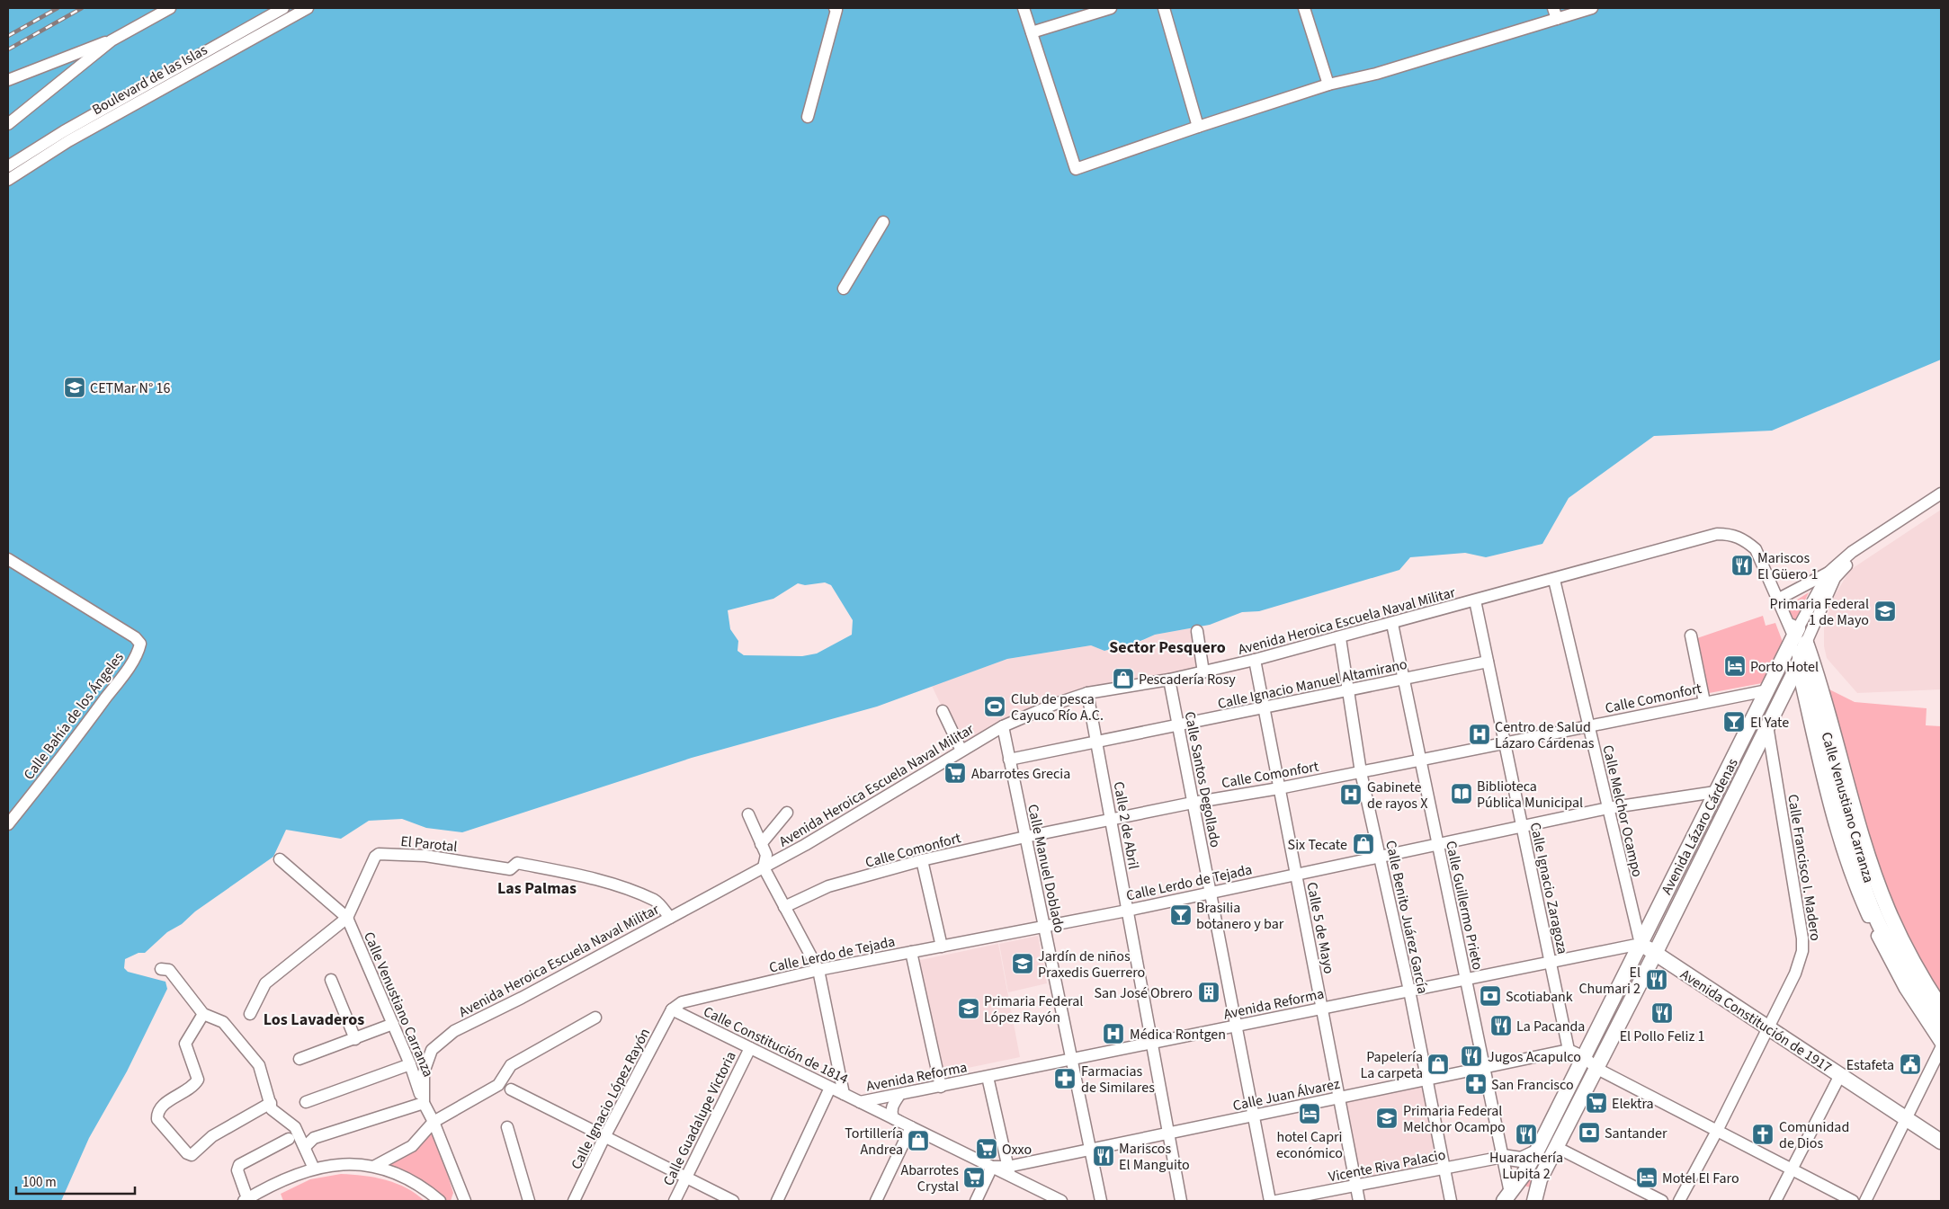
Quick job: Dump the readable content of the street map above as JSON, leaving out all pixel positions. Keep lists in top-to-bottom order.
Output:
{
  "streets": {
    "main road": ["Avenida Lázaro Cárdenas", "Avenida Constitución de 1917"],
    "street": [
      "Boulevard de las Islas",
      "Avenida Heroica Escuela Naval Militar",
      "Calle Ignacio Manuel Altamirano",
      "Calle Comonfort",
      "Calle Bahía de los Ángeles",
      "Calle Santos Degollado",
      "Calle Venustiano Carranza",
      "Calle Melchor Ocampo",
      "Calle 2 de Abril",
      "El Parotal",
      "Calle Francisco I. Madero",
      "Calle Manuel Doblado",
      "Calle Lerdo de Tejada",
      "Calle Ignacio Zaragoza",
      "Calle Guillermo Prieto",
      "Calle Benito Juárez García",
      "Calle 5 de Mayo",
      "Avenida Reforma",
      "Calle Constitución de 1814",
      "Calle Juan Álvarez",
      "Calle Ignacio López Rayón",
      "Calle Guadalupe Victoria",
      "Vicente Riva Palacio"
    ]
  },
  "crossings": [
    ["Avenida Heroica Escuela Naval Militar", "Calle Santos Degollado"],
    ["Avenida Heroica Escuela Naval Militar", "Calle Venustiano Carranza"],
    ["Avenida Heroica Escuela Naval Militar", "Calle Melchor Ocampo"],
    ["Avenida Heroica Escuela Naval Militar", "Calle 2 de Abril"],
    ["Avenida Heroica Escuela Naval Militar", "Avenida Lázaro Cárdenas"],
    ["Avenida Heroica Escuela Naval Militar", "El Parotal"],
    ["Avenida Heroica Escuela Naval Militar", "Calle Manuel Doblado"],
    ["Avenida Heroica Escuela Naval Militar", "Calle Ignacio Zaragoza"],
    ["Avenida Heroica Escuela Naval Militar", "Calle Guillermo Prieto"],
    ["Avenida Heroica Escuela Naval Militar", "Calle Benito Juárez García"],
    ["Avenida Heroica Escuela Naval Militar", "Calle 5 de Mayo"],
    ["Calle Ignacio Manuel Altamirano", "Calle Santos Degollado"],
    ["Calle Ignacio Manuel Altamirano", "Calle 2 de Abril"],
    ["Calle Ignacio Manuel Altamirano", "Calle Manuel Doblado"],
    ["Calle Ignacio Manuel Altamirano", "Calle Ignacio Zaragoza"],
    ["Calle Ignacio Manuel Altamirano", "Calle Guillermo Prieto"],
    ["Calle Ignacio Manuel Altamirano", "Calle Benito Juárez García"],
    ["Calle Ignacio Manuel Altamirano", "Calle 5 de Mayo"],
    ["Calle Comonfort", "Calle Santos Degollado"],
    ["Calle Comonfort", "Calle Melchor Ocampo"],
    ["Calle Comonfort", "Calle 2 de Abril"],
    ["Calle Comonfort", "Avenida Lázaro Cárdenas"],
    ["Calle Comonfort", "Calle Manuel Doblado"],
    ["Calle Comonfort", "Calle Ignacio Zaragoza"],
    ["Calle Comonfort", "Calle Guillermo Prieto"],
    ["Calle Comonfort", "Calle Benito Juárez García"],
    ["Calle Comonfort", "Calle 5 de Mayo"],
    ["Calle Santos Degollado", "Calle Lerdo de Tejada"],
    ["Calle Santos Degollado", "Avenida Reforma"],
    ["Calle Santos Degollado", "Calle Juan Álvarez"],
    ["Calle Venustiano Carranza", "Avenida Lázaro Cárdenas"],
    ["Calle Venustiano Carranza", "El Parotal"],
    ["Calle Melchor Ocampo", "Avenida Lázaro Cárdenas"],
    ["Calle Melchor Ocampo", "Calle Lerdo de Tejada"],
    ["Calle Melchor Ocampo", "Avenida Reforma"],
    ["Calle Melchor Ocampo", "Avenida Constitución de 1917"],
    ["Calle 2 de Abril", "Calle Lerdo de Tejada"],
    ["Calle 2 de Abril", "Avenida Reforma"],
    ["Calle 2 de Abril", "Calle Juan Álvarez"],
    ["Avenida Lázaro Cárdenas", "Calle Francisco I. Madero"],
    ["Avenida Lázaro Cárdenas", "Calle Lerdo de Tejada"],
    ["Avenida Lázaro Cárdenas", "Calle Guillermo Prieto"],
    ["Avenida Lázaro Cárdenas", "Avenida Reforma"],
    ["Avenida Lázaro Cárdenas", "Avenida Constitución de 1917"],
    ["Calle Francisco I. Madero", "Avenida Constitución de 1917"],
    ["Calle Manuel Doblado", "Calle Lerdo de Tejada"],
    ["Calle Manuel Doblado", "Avenida Reforma"],
    ["Calle Manuel Doblado", "Calle Juan Álvarez"],
    ["Calle Lerdo de Tejada", "Calle Ignacio Zaragoza"],
    ["Calle Lerdo de Tejada", "Calle Guillermo Prieto"],
    ["Calle Lerdo de Tejada", "Calle Benito Juárez García"],
    ["Calle Lerdo de Tejada", "Calle 5 de Mayo"],
    ["Calle Lerdo de Tejada", "Calle Constitución de 1814"],
    ["Calle Lerdo de Tejada", "Calle Ignacio López Rayón"],
    ["Calle Ignacio Zaragoza", "Avenida Reforma"],
    ["Calle Ignacio Zaragoza", "Calle Juan Álvarez"],
    ["Calle Guillermo Prieto", "Avenida Reforma"],
    ["Calle Guillermo Prieto", "Calle Juan Álvarez"],
    ["Calle Guillermo Prieto", "Vicente Riva Palacio"],
    ["Calle Benito Juárez García", "Avenida Reforma"],
    ["Calle Benito Juárez García", "Calle Juan Álvarez"],
    ["Calle Benito Juárez García", "Vicente Riva Palacio"],
    ["Calle 5 de Mayo", "Avenida Reforma"],
    ["Calle 5 de Mayo", "Calle Juan Álvarez"],
    ["Calle 5 de Mayo", "Vicente Riva Palacio"],
    ["Avenida Reforma", "Avenida Constitución de 1917"],
    ["Avenida Reforma", "Calle Constitución de 1814"],
    ["Calle Constitución de 1814", "Calle Juan Álvarez"],
    ["Calle Constitución de 1814", "Calle Ignacio López Rayón"],
    ["Calle Constitución de 1814", "Calle Guadalupe Victoria"]
  ],
  "districts": ["Sector Pesquero", "Las Palmas", "Los Lavaderos"],
  "places": {
    "school or university": [
      "CETMar N° 16",
      "Primaria Federal 1 de Mayo",
      "Jardín de niños Praxedis Guerrero",
      "Primaria Federal López Rayón",
      "Primaria Federal Melchor Ocampo"
    ],
    "restaurant": [
      "Mariscos El Güero 1",
      "El Chumari 2",
      "El Pollo Feliz 1",
      "La Pacanda",
      "Jugos Acapulco",
      "Huarachería Lupita 2",
      "Mariscos El Manguito"
    ],
    "hotel": ["Porto Hotel", "hotel Capri económico", "Motel El Faro"],
    "shop": [
      "Pescadería Rosy",
      "Six Tecate",
      "Papelería La carpeta",
      "Tortillería Andrea"
    ],
    "sports": ["Club de pesca Cayuco Río A.C."],
    "bar": ["El Yate", "Brasilia botanero y bar"],
    "hospital": ["Centro de Salud Lázaro Cárdenas", "Gabinete de rayos X", "Médica Rontgen"],
    "supermarket": [
      "Abarrotes Grecia",
      "Elektra",
      "Oxxo",
      "Abarrotes Crystal"
    ],
    "library": ["Biblioteca Pública Municipal"],
    "building": ["San José Obrero"],
    "bank": ["Scotiabank", "Santander"],
    "public building": ["Estafeta"],
    "pharmacy": ["Farmacias de Similares", "San Francisco"],
    "church": ["Comunidad de Dios"]
  },
  "scale_bar": "100 m"
}
